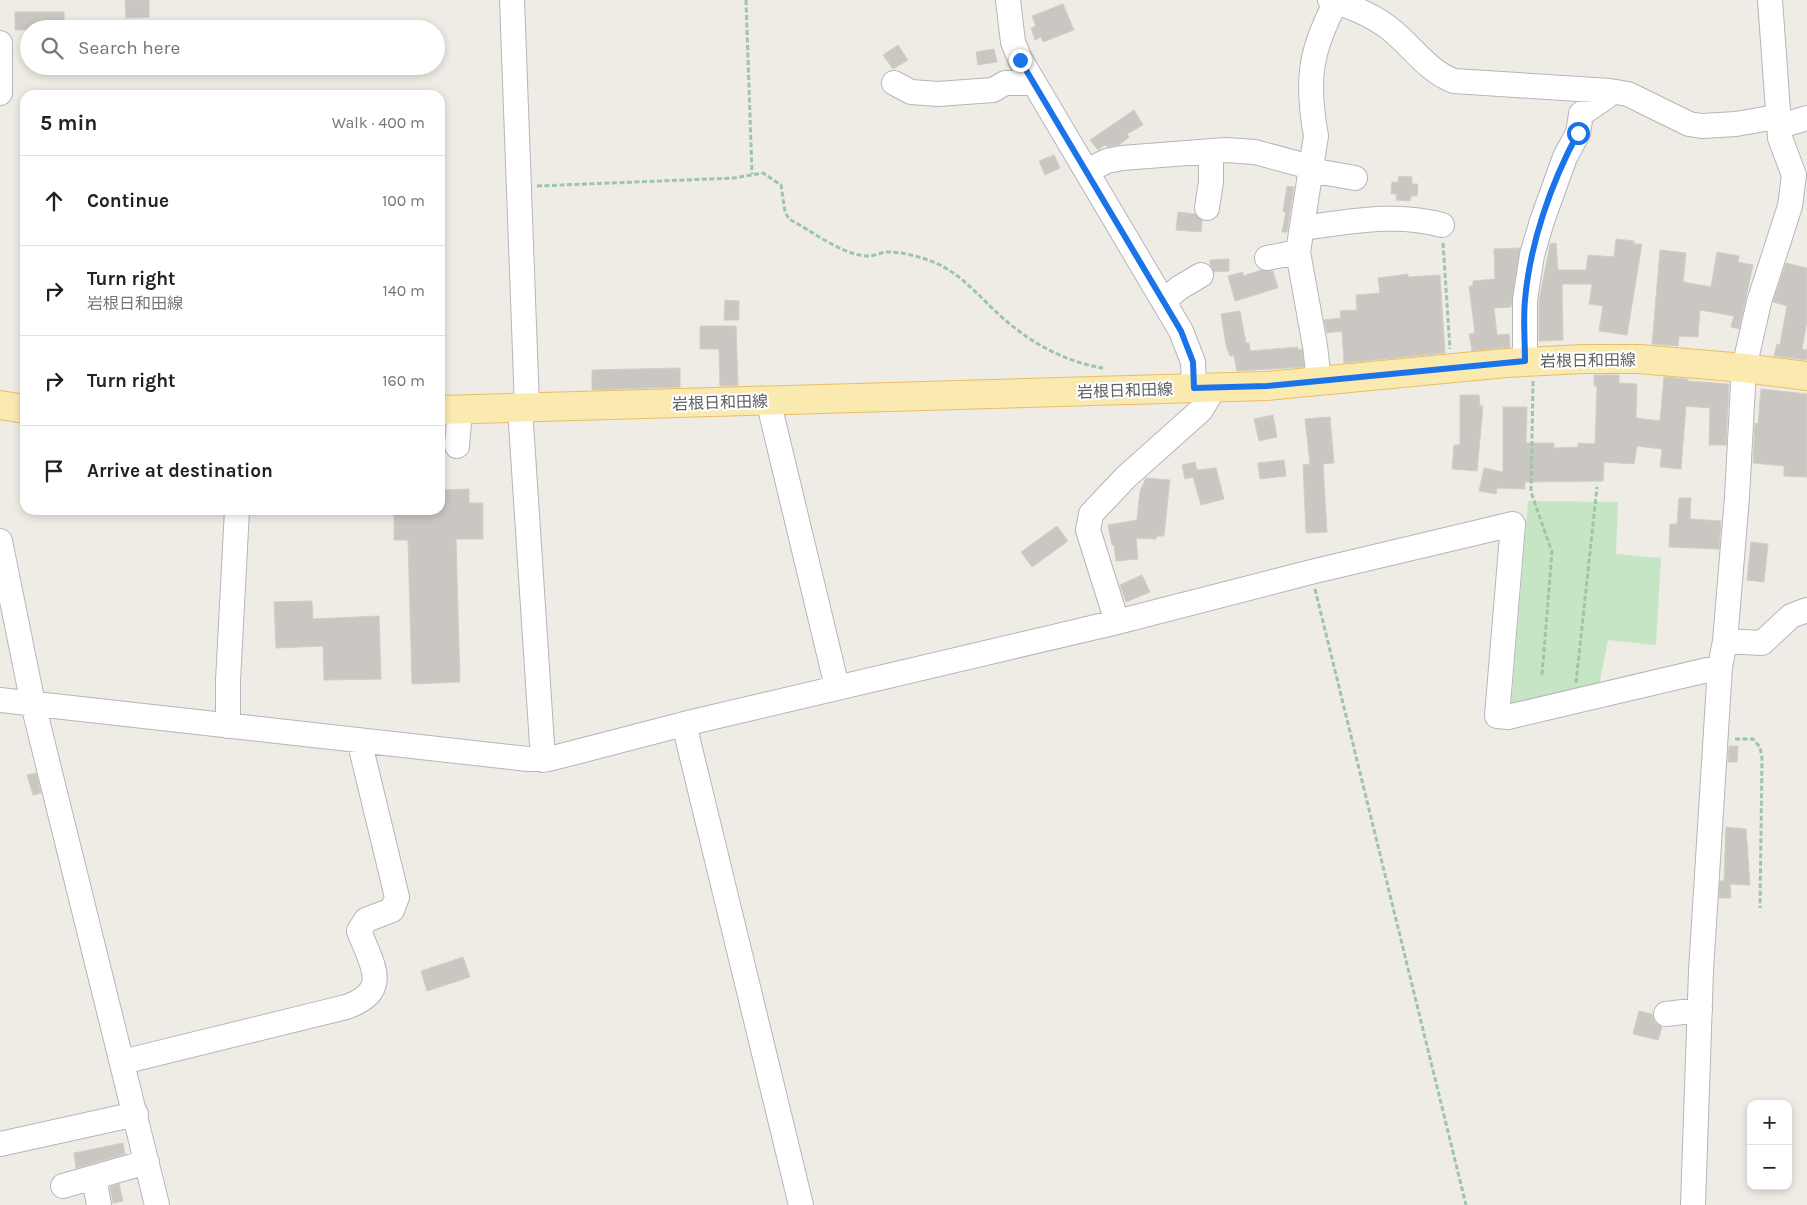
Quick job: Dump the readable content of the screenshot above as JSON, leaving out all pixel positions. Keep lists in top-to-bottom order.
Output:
{
  "streets": {
    "main road": ["岩根日和田線"]
  },
  "page": {
    "search": "Search here",
    "heading": ["5 min", "Walk · 400 m"],
    "list": [
      ["Continue", "100 m"],
      ["Turn right", "岩根日和田線", "140 m"],
      ["Turn right", "160 m"],
      "Arrive at destination"
    ],
    "map_buttons": ["+", "−"]
  }
}
